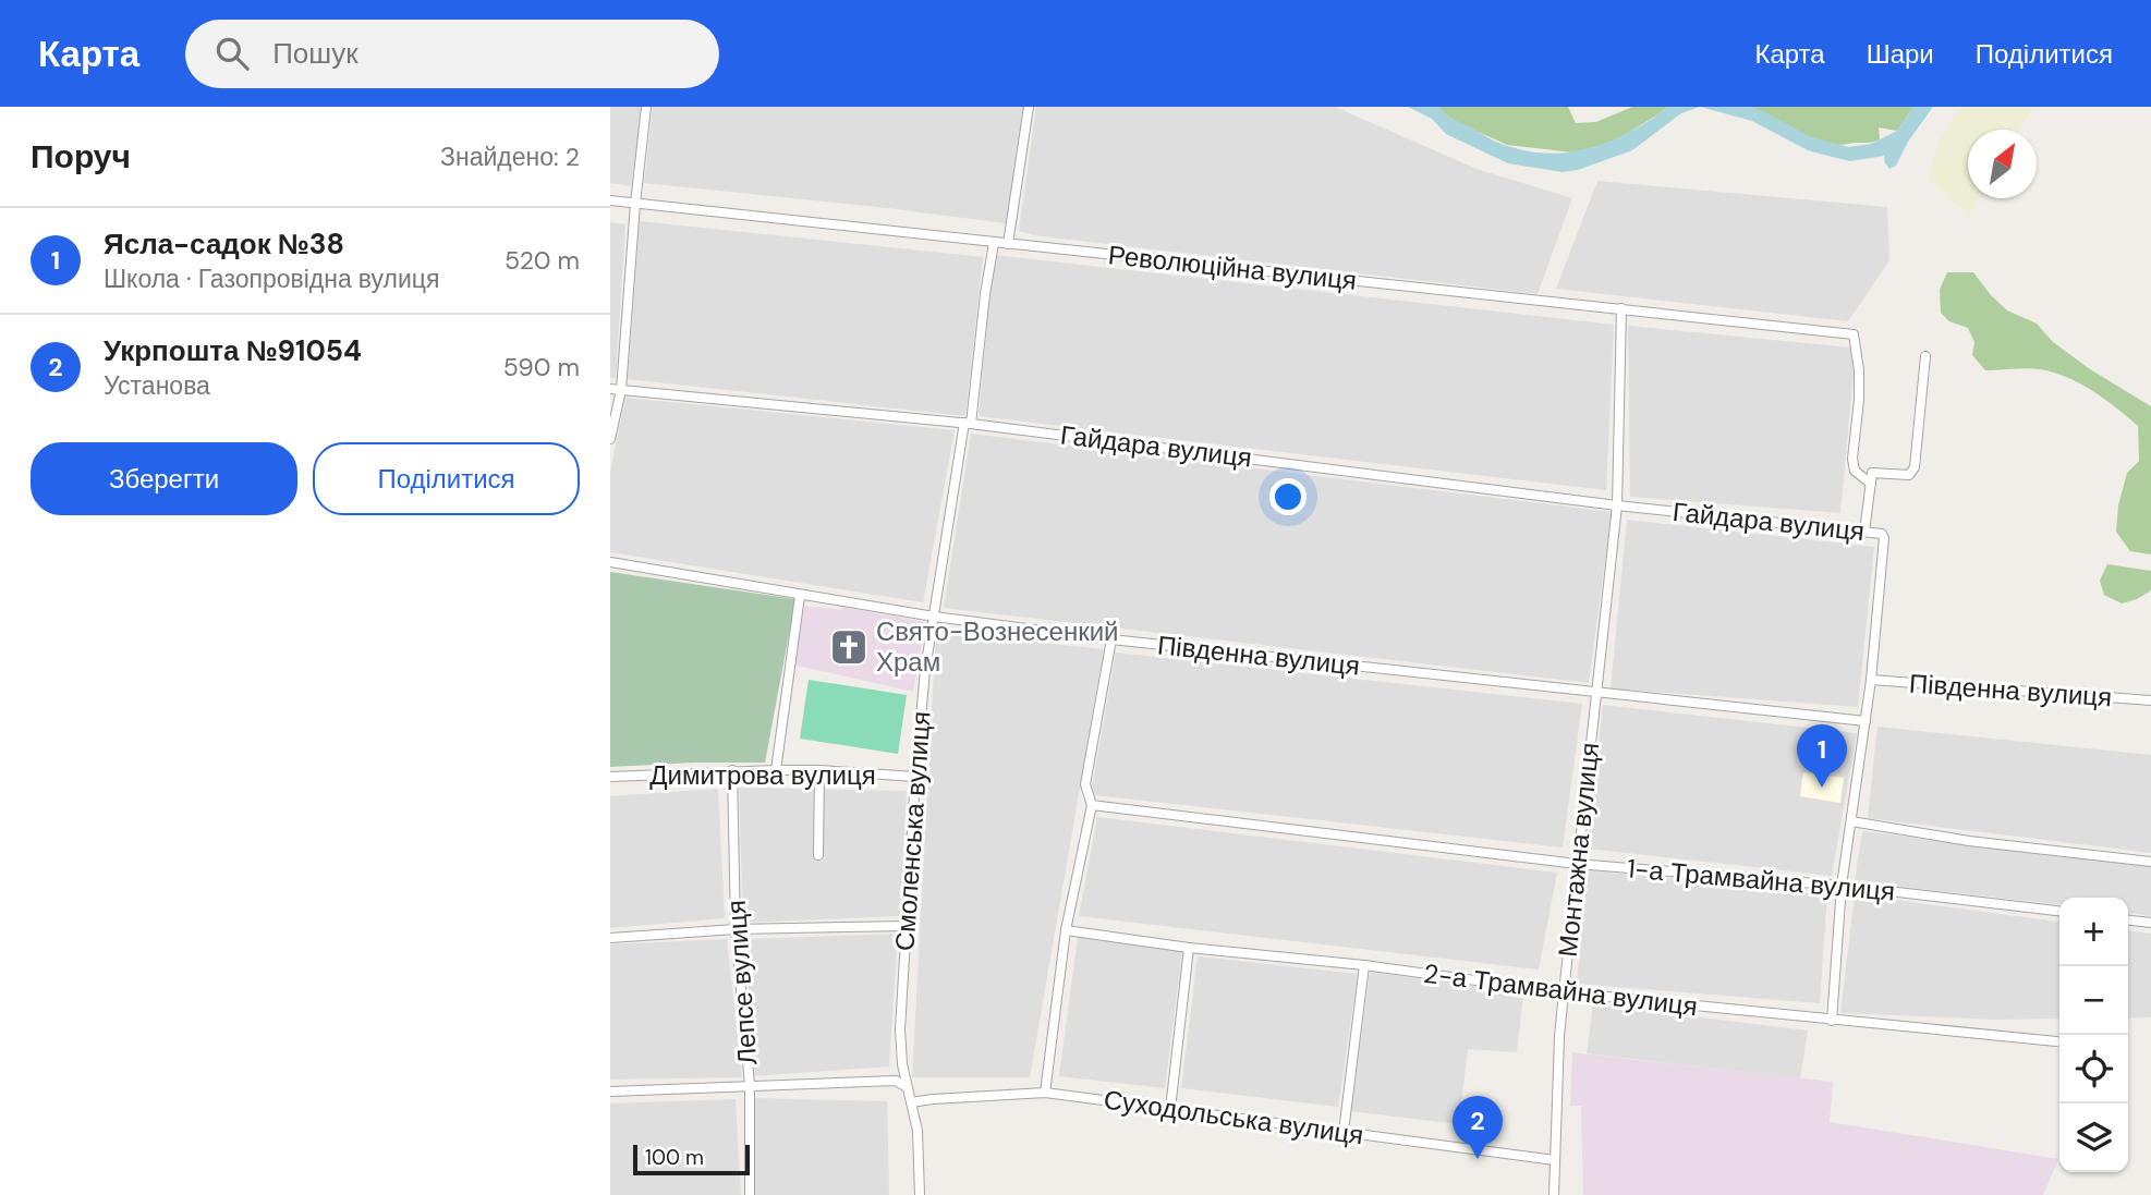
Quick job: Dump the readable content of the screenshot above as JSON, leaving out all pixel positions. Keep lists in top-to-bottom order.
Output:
{
  "streets": {
    "street": [
      "Революційна вулиця",
      "Гайдара вулиця",
      "Південна вулиця",
      "Димитрова вулиця",
      "Смоленська вулиця",
      "Монтажна вулиця",
      "1-а Трамвайна вулиця",
      "Лепсе вулиця",
      "2-а Трамвайна вулиця",
      "Суходольська вулиця"
    ]
  },
  "crossings": [
    ["Революційна вулиця", "Смоленська вулиця"],
    ["Революційна вулиця", "Монтажна вулиця"],
    ["Гайдара вулиця", "Південна вулиця"],
    ["Гайдара вулиця", "Смоленська вулиця"],
    ["Гайдара вулиця", "Монтажна вулиця"],
    ["Південна вулиця", "Смоленська вулиця"],
    ["Південна вулиця", "Монтажна вулиця"],
    ["Димитрова вулиця", "Смоленська вулиця"],
    ["Димитрова вулиця", "Лепсе вулиця"],
    ["Смоленська вулиця", "Суходольська вулиця"],
    ["Монтажна вулиця", "1-а Трамвайна вулиця"],
    ["Монтажна вулиця", "2-а Трамвайна вулиця"],
    ["Монтажна вулиця", "Суходольська вулиця"]
  ],
  "places": {
    "church": ["Свято-Вознесенкий Храм"]
  },
  "scale_bar": "100 m",
  "north": "top right",
  "page": {
    "header": "Карта",
    "search": "Пошук",
    "nav": ["Карта", "Шари", "Поділитися"],
    "heading": ["Поруч", "Знайдено: 2"],
    "list": [
      {
        "mark": "1",
        "name": "Ясла-садок №38",
        "note": "Школа · Газопровідна вулиця",
        "value": "520 m"
      },
      {
        "mark": "2",
        "name": "Укрпошта №91054",
        "note": "Установа",
        "value": "590 m"
      }
    ],
    "buttons": ["Зберегти", "Поділитися"],
    "pins": ["1", "2"],
    "map_buttons": ["+", "−"],
    "scale": "100 m"
  }
}
